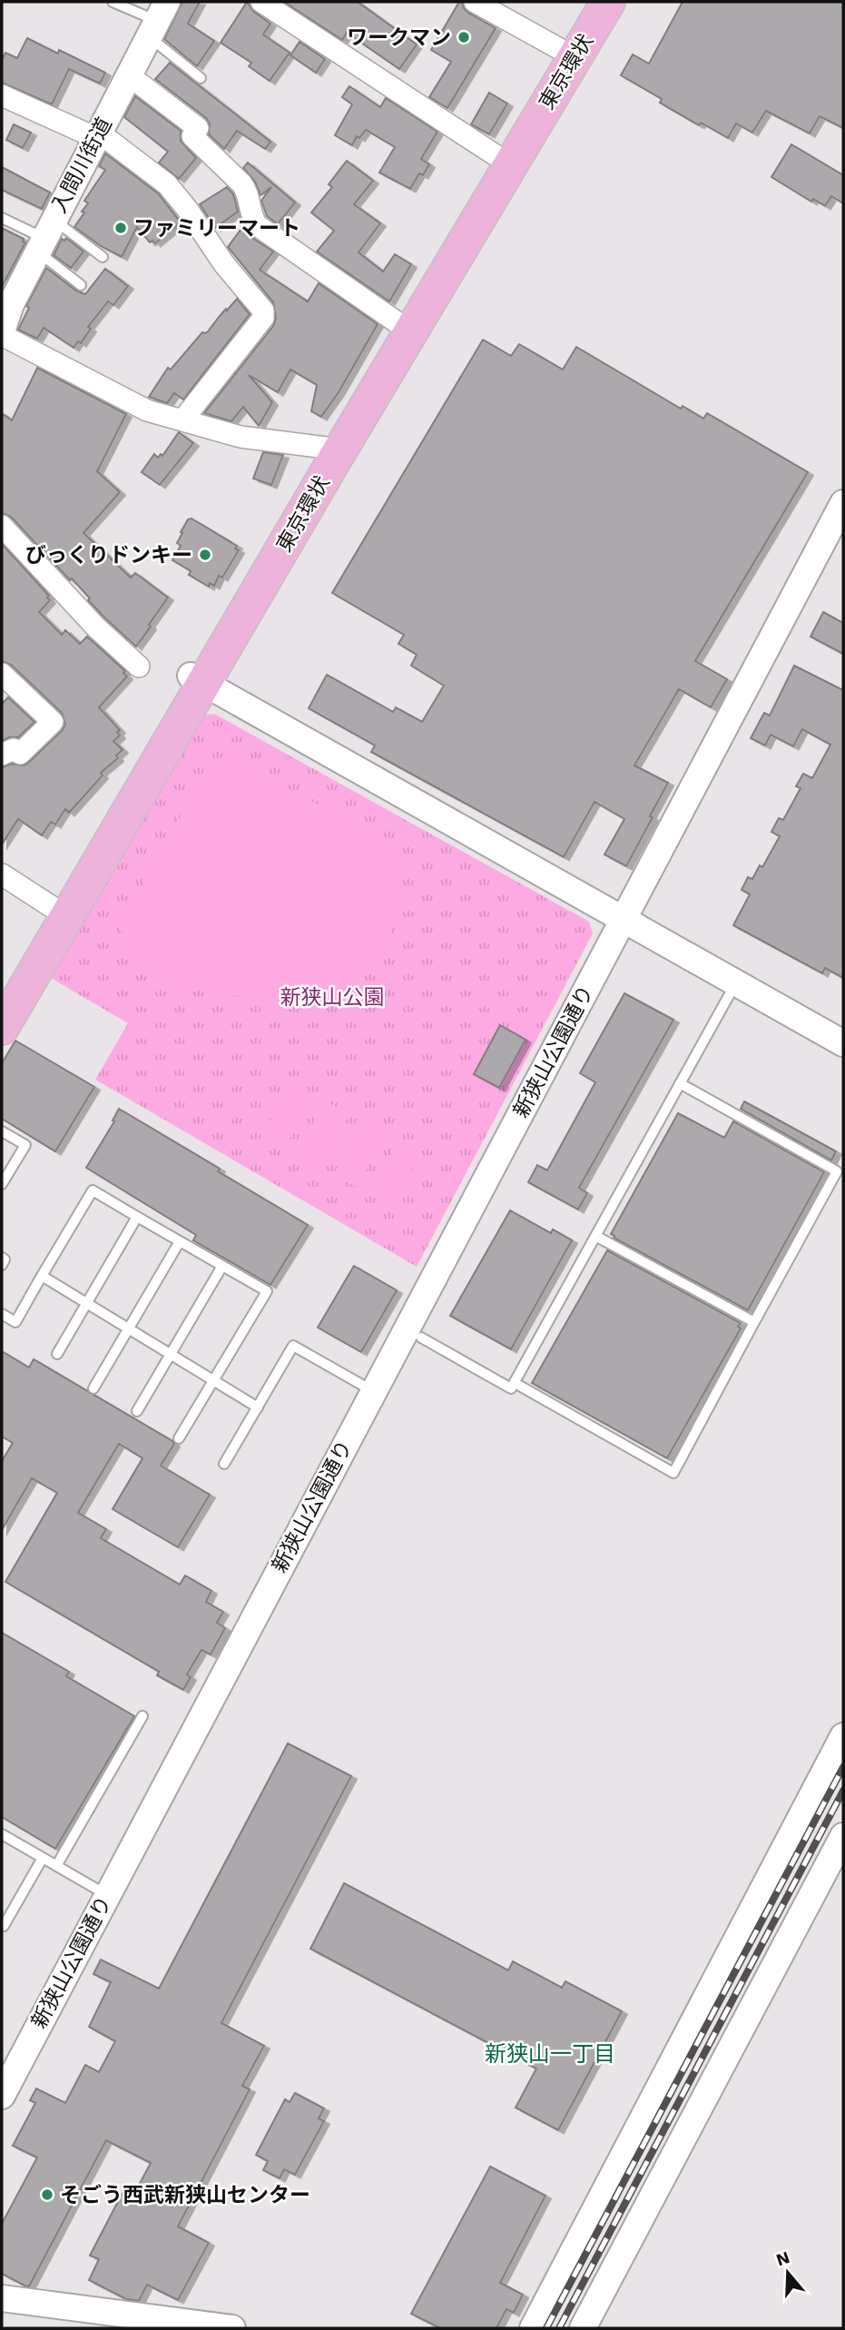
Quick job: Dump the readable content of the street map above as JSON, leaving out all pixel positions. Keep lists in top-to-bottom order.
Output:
{
  "streets": {
    "highway": ["東京環状"],
    "street": ["入間川街道", "新狭山公園通り"]
  },
  "districts": ["新狭山一丁目"],
  "parks": ["新狭山公園"],
  "places": [
    "ワークマン",
    "ファミリーマート",
    "びっくりドンキー",
    "そごう西武新狭山センター"
  ],
  "north": "top"
}
